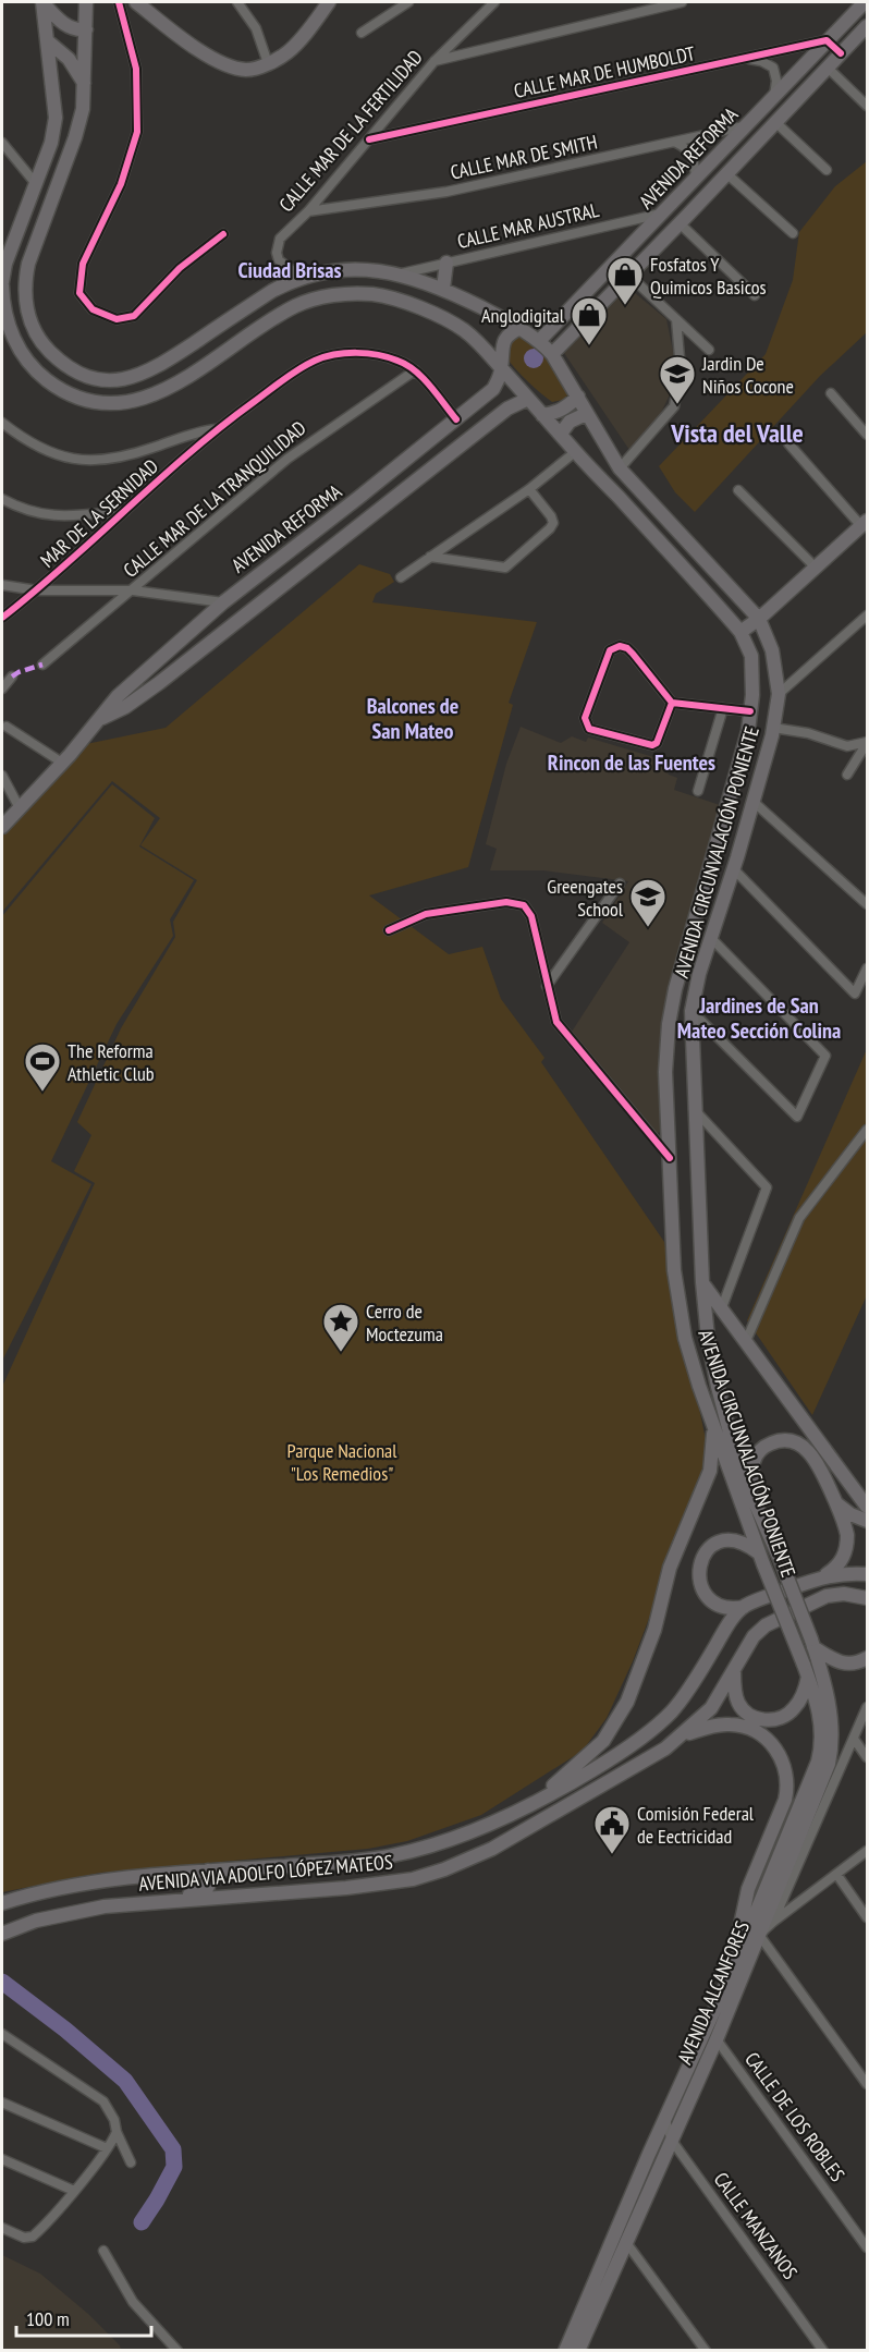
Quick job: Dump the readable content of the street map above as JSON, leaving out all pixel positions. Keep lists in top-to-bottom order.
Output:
{
  "streets": {
    "main road": [
      "AVENIDA REFORMA",
      "AVENIDA CIRCUNVALACIÓN PONIENTE",
      "AVENIDA VIA ADOLFO LÓPEZ MATEOS",
      "AVENIDA ALCANFORES"
    ],
    "street": [
      "CALLE MAR DE HUMBOLDT",
      "CALLE MAR DE LA FERTILIDAD",
      "CALLE MAR DE SMITH",
      "CALLE MAR AUSTRAL",
      "CALLE MAR DE LA TRANQUILIDAD",
      "MAR DE LA SERNIDAD",
      "CALLE DE LOS ROBLES",
      "CALLE MANZANOS"
    ]
  },
  "crossings": [
    ["CALLE MAR DE HUMBOLDT", "CALLE MAR DE LA FERTILIDAD"],
    ["CALLE MAR DE HUMBOLDT", "AVENIDA REFORMA"],
    ["CALLE MAR DE LA FERTILIDAD", "CALLE MAR DE SMITH"],
    ["CALLE MAR DE LA FERTILIDAD", "AVENIDA CIRCUNVALACIÓN PONIENTE"],
    ["CALLE MAR DE SMITH", "AVENIDA REFORMA"],
    ["AVENIDA REFORMA", "CALLE MAR AUSTRAL"],
    ["AVENIDA REFORMA", "AVENIDA CIRCUNVALACIÓN PONIENTE"],
    ["CALLE MAR AUSTRAL", "AVENIDA CIRCUNVALACIÓN PONIENTE"],
    ["AVENIDA CIRCUNVALACIÓN PONIENTE", "AVENIDA ALCANFORES"],
    ["AVENIDA ALCANFORES", "CALLE DE LOS ROBLES"],
    ["AVENIDA ALCANFORES", "CALLE MANZANOS"]
  ],
  "districts": [
    "Ciudad Brisas",
    "Vista del Valle",
    "Balcones de San Mateo",
    "Rincon de las Fuentes",
    "Jardines de San Mateo Sección Colina"
  ],
  "parks": ["Parque Nacional \"Los Remedios\""],
  "places": {
    "shop": ["Fosfatos Y Quimicos Basicos", "Anglodigital"],
    "school or university": ["Jardin De Niños Cocone", "Greengates School"],
    "sports": ["The Reforma Athletic Club"],
    "place": ["Cerro de Moctezuma"],
    "public building": ["Comisión Federal de Eectricidad"]
  },
  "scale_bar": "100 m"
}
